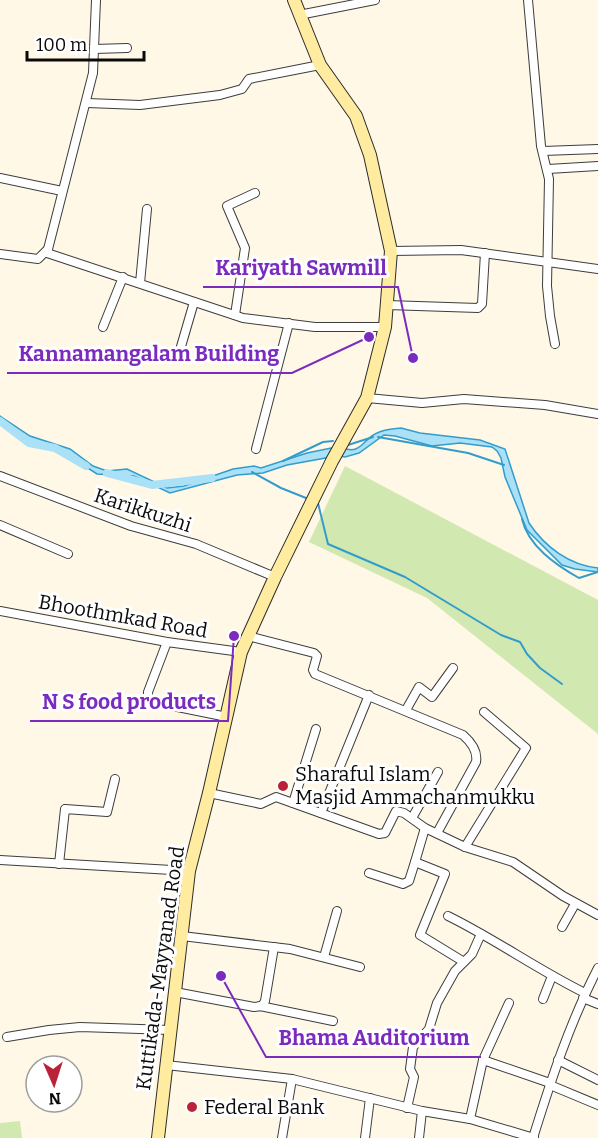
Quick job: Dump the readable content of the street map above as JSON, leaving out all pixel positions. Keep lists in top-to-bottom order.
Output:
{
  "streets": {
    "main road": ["Kuttikada-Mayyanad Road"],
    "street": ["Karikkuzhi", "Bhoothmkad Road"]
  },
  "crossings": [
    ["Karikkuzhi", "Kuttikada-Mayyanad Road"],
    ["Bhoothmkad Road", "Kuttikada-Mayyanad Road"]
  ],
  "places": [
    "Kannamangalam Building",
    "Kariyath Sawmill",
    "N S food products",
    "Sharaful Islam Masjid Ammachanmukku",
    "Bhama Auditorium",
    "Federal Bank"
  ],
  "scale_bar": "100 m",
  "north": "bottom"
}
